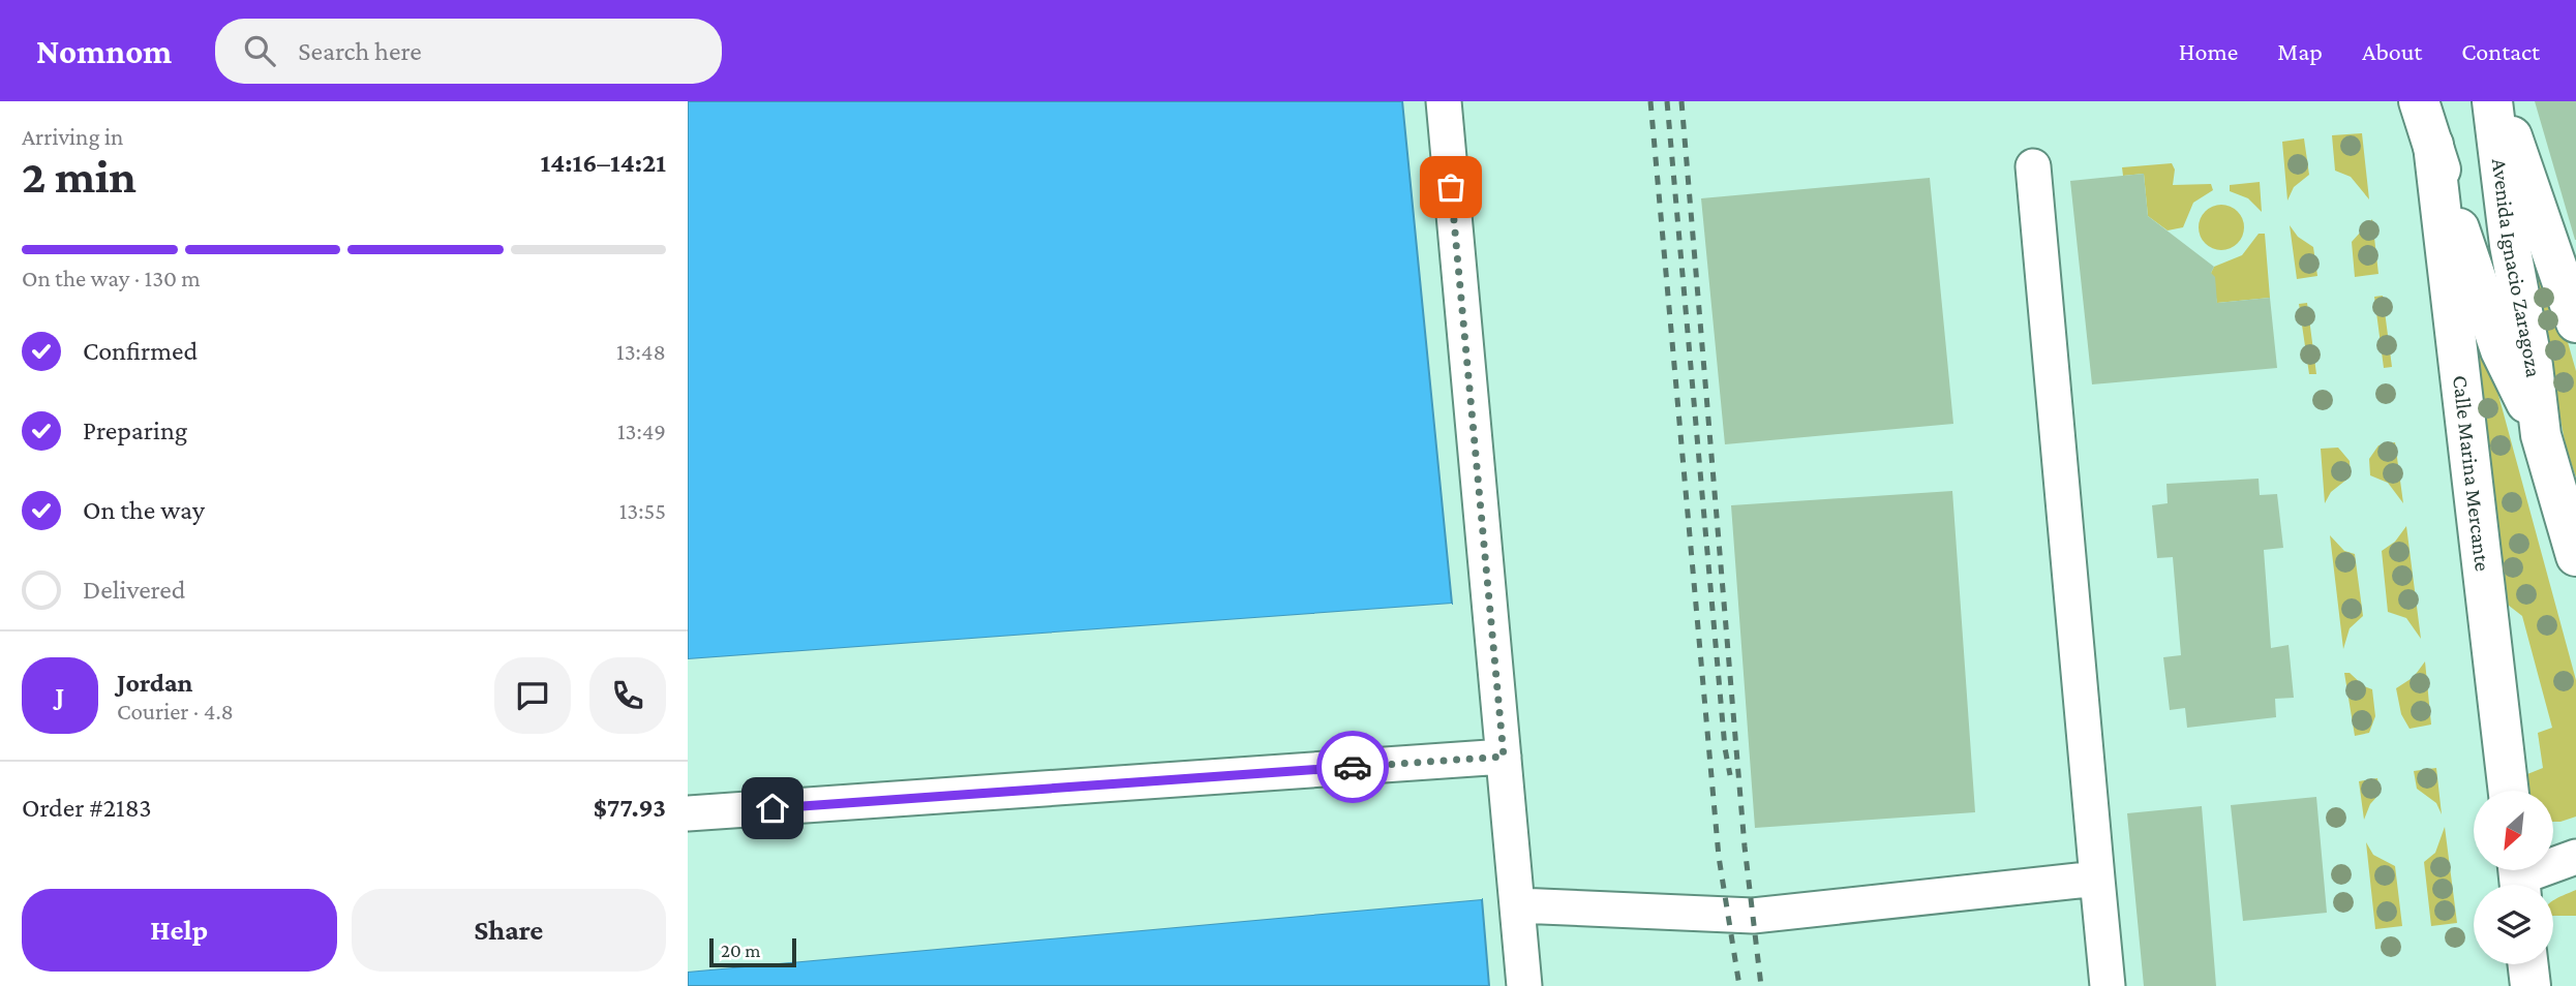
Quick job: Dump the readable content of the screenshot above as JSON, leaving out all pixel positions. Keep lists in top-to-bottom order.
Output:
{
  "streets": {
    "main road": ["Avenida Ignacio Zaragoza", "Calle Marina Mercante"]
  },
  "crossings": [
    ["Avenida Ignacio Zaragoza", "Calle Marina Mercante"]
  ],
  "scale_bar": "20 m",
  "north": "bottom left",
  "page": {
    "header": "Nomnom",
    "search": "Search here",
    "nav": [
      "Home",
      "Map",
      "About",
      "Contact"
    ],
    "heading": ["2 min", "Arriving in", "14:16–14:21"],
    "panel": [
      "Jordan",
      "Courier · 4.8",
      "Order #2183",
      "$77.93"
    ],
    "bar": "On the way · 130 m",
    "list": [
      ["Confirmed", "13:48"],
      ["Preparing", "13:49"],
      ["On the way", "13:55"],
      "Delivered"
    ],
    "round": "J",
    "buttons": ["Help", "Share"],
    "scale": "20 m"
  }
}
